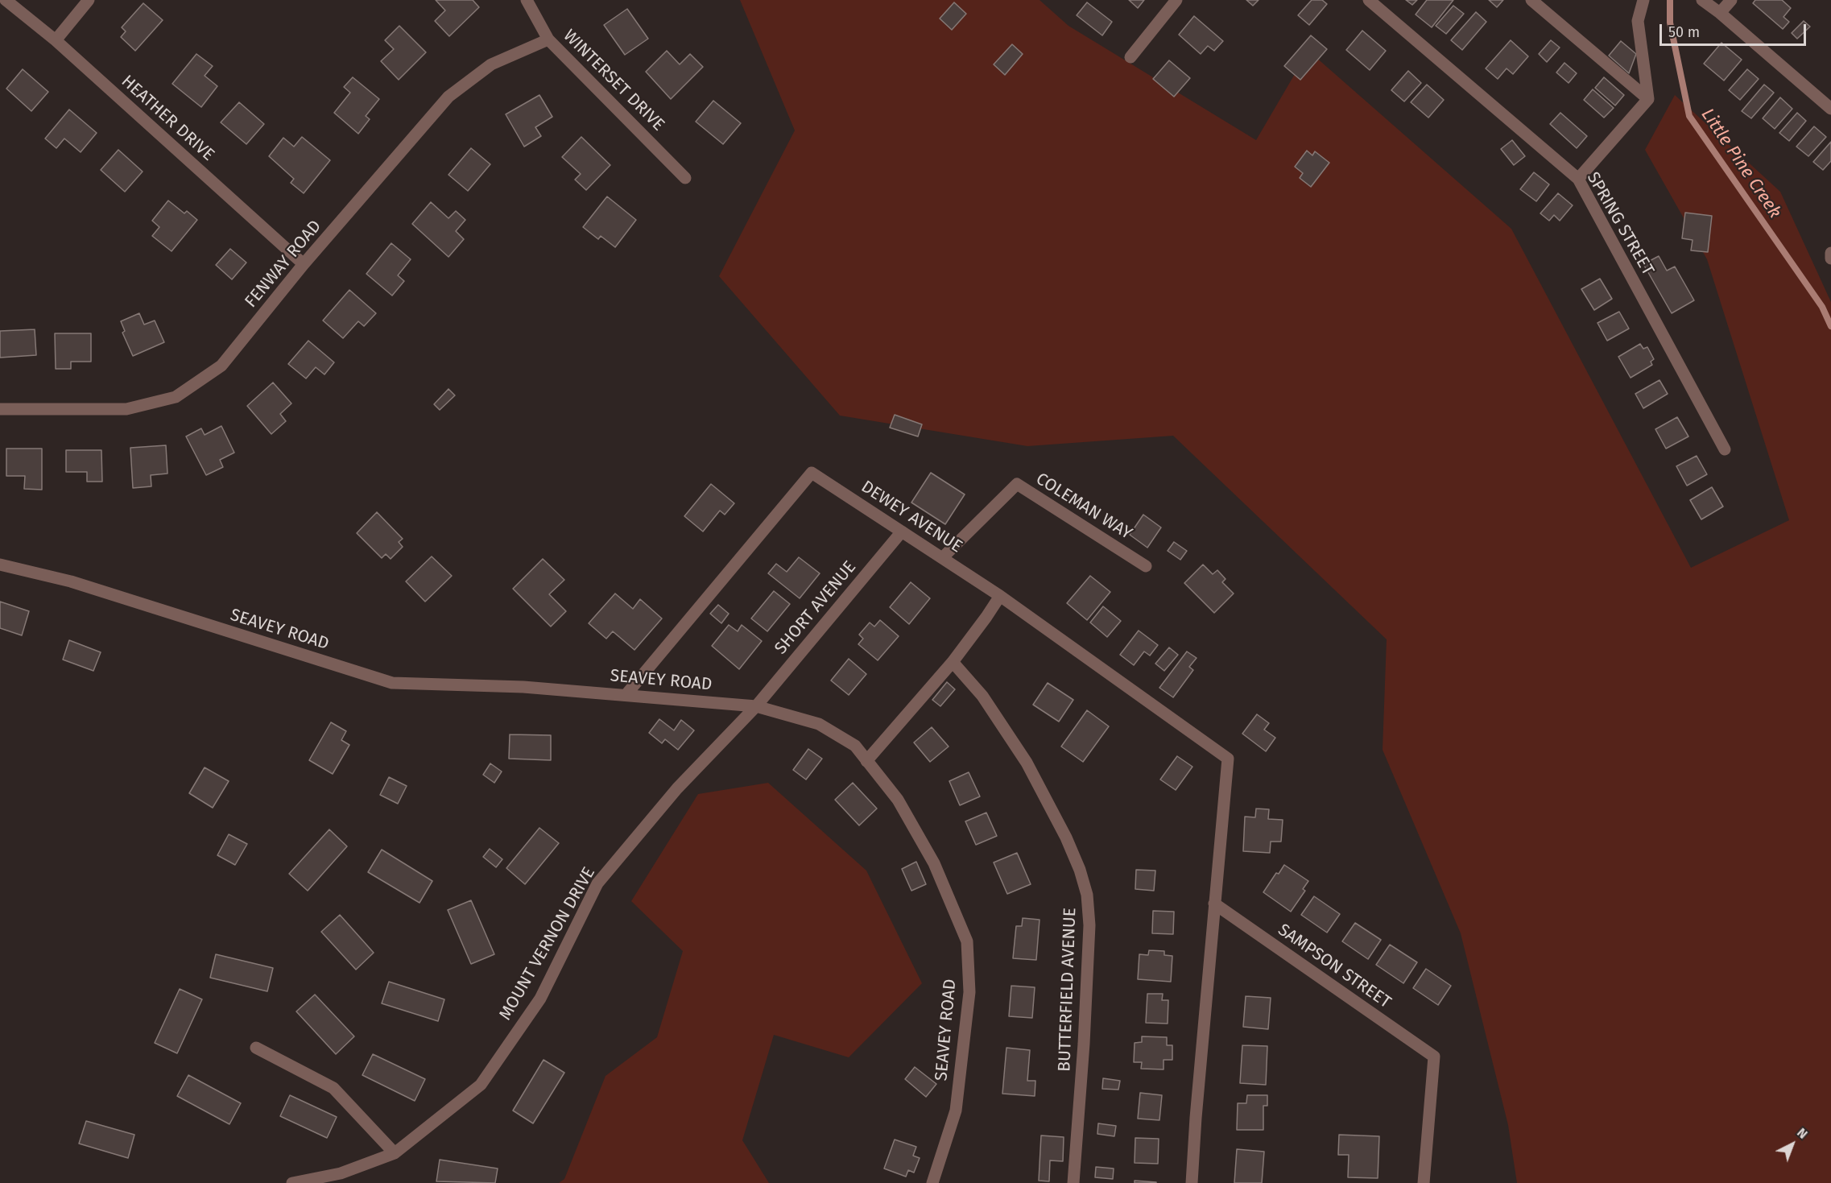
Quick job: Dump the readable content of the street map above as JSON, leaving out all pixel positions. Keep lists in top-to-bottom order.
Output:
{
  "streets": {
    "street": [
      "WINTERSET DRIVE",
      "HEATHER DRIVE",
      "SPRING STREET",
      "FENWAY ROAD",
      "COLEMAN WAY",
      "DEWEY AVENUE",
      "SHORT AVENUE",
      "SEAVEY ROAD",
      "MOUNT VERNON DRIVE",
      "SAMPSON STREET",
      "BUTTERFIELD AVENUE"
    ]
  },
  "crossings": [
    ["WINTERSET DRIVE", "FENWAY ROAD"],
    ["HEATHER DRIVE", "FENWAY ROAD"],
    ["COLEMAN WAY", "DEWEY AVENUE"],
    ["DEWEY AVENUE", "SHORT AVENUE"],
    ["DEWEY AVENUE", "SEAVEY ROAD"],
    ["DEWEY AVENUE", "SAMPSON STREET"],
    ["SHORT AVENUE", "SEAVEY ROAD"],
    ["SHORT AVENUE", "MOUNT VERNON DRIVE"],
    ["SEAVEY ROAD", "MOUNT VERNON DRIVE"]
  ],
  "water": ["Little Pine Creek"],
  "scale_bar": "50 m",
  "north": "top right"
}
